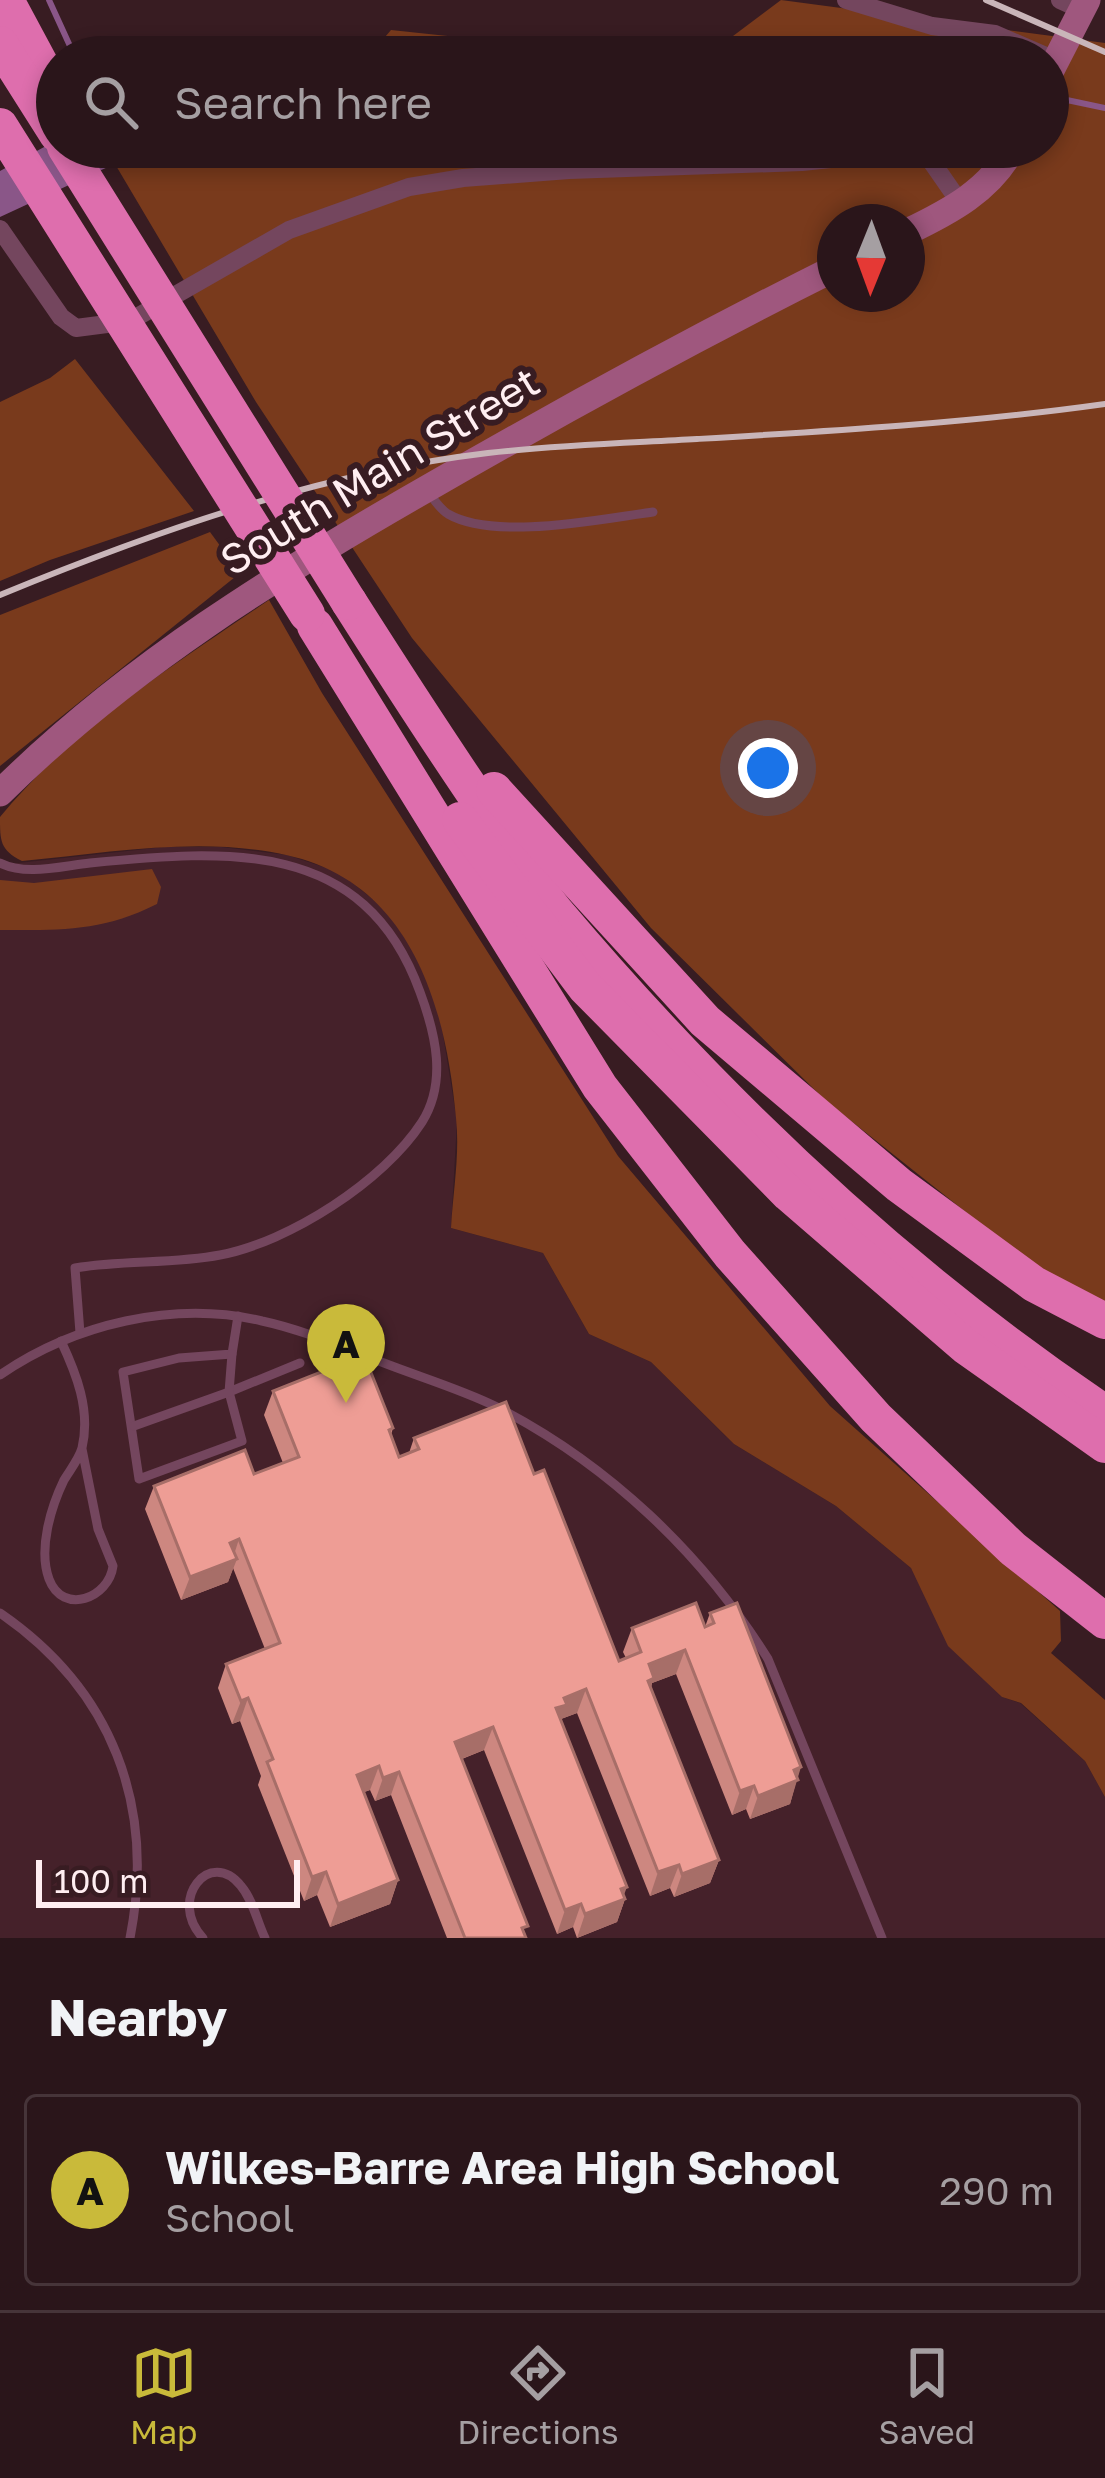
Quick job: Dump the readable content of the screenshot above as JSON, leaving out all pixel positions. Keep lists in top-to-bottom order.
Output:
{
  "streets": {
    "main road": ["South Main Street"]
  },
  "scale_bar": "100 m",
  "north": "bottom",
  "page": {
    "search": "Search here",
    "pins": "A",
    "scale": "100 m",
    "heading": "Nearby",
    "list": [
      {
        "mark": "A",
        "name": "Wilkes-Barre Area High School",
        "note": "School",
        "value": "290 m"
      }
    ],
    "nav": ["Map", "Directions", "Saved"]
  }
}
